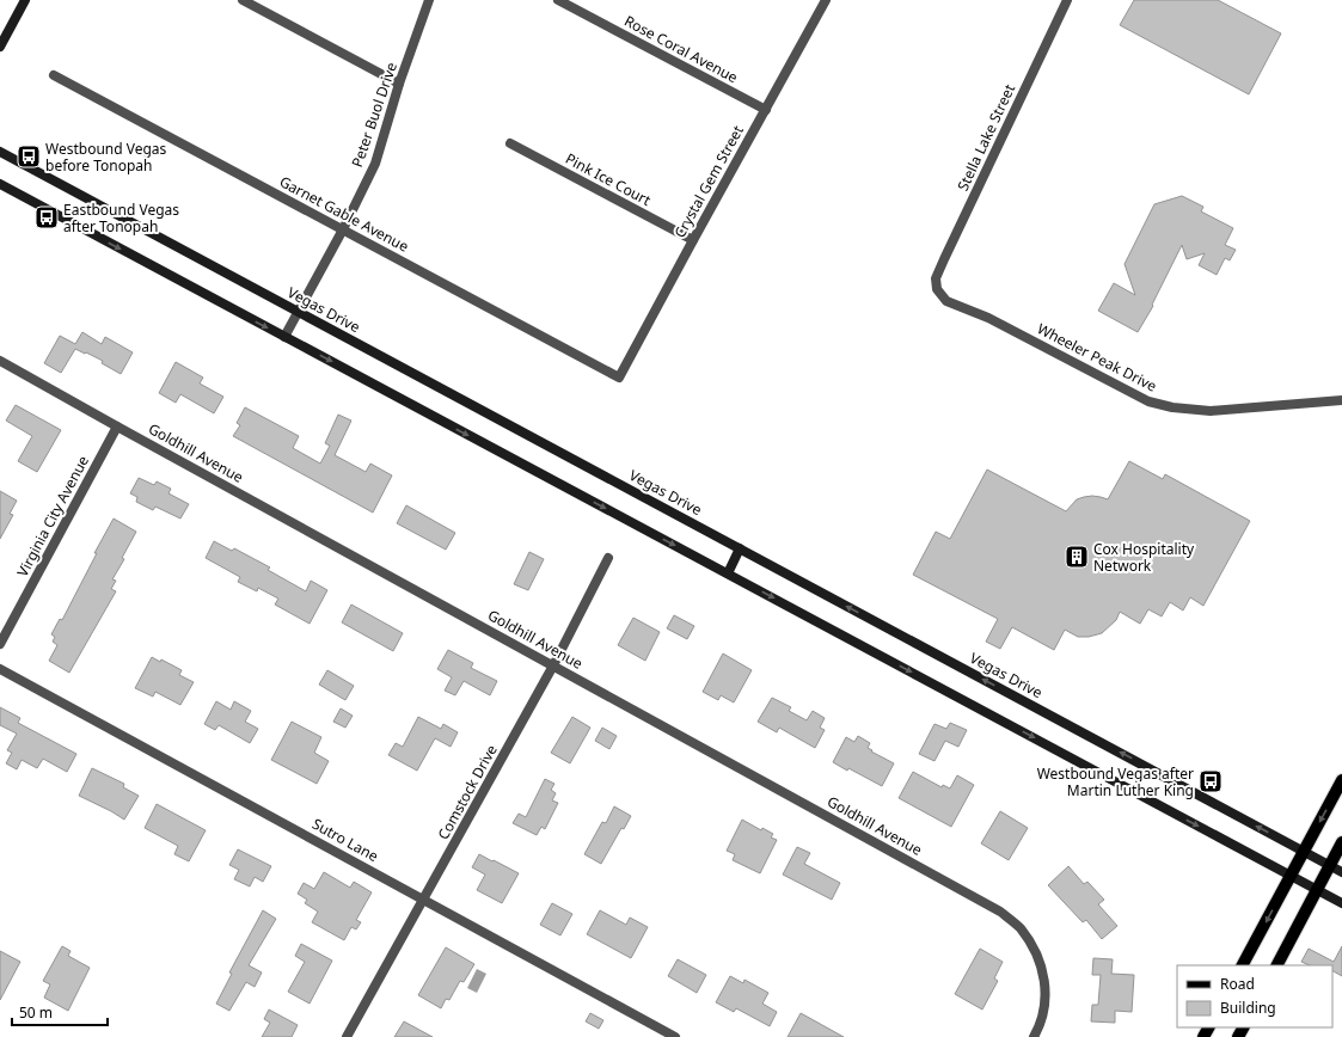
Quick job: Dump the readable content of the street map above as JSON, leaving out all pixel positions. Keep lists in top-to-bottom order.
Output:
{
  "streets": {
    "main road": ["Vegas Drive"],
    "street": [
      "Rose Coral Avenue",
      "Peter Buol Drive",
      "Stella Lake Street",
      "Pink Ice Court",
      "Crystal Gem Street",
      "Garnet Gable Avenue",
      "Wheeler Peak Drive",
      "Goldhill Avenue",
      "Virginia City Avenue",
      "Comstock Drive",
      "Sutro Lane"
    ]
  },
  "crossings": [
    ["Rose Coral Avenue", "Crystal Gem Street"],
    ["Peter Buol Drive", "Garnet Gable Avenue"],
    ["Peter Buol Drive", "Vegas Drive"],
    ["Stella Lake Street", "Wheeler Peak Drive"],
    ["Pink Ice Court", "Crystal Gem Street"],
    ["Crystal Gem Street", "Garnet Gable Avenue"],
    ["Goldhill Avenue", "Virginia City Avenue"],
    ["Goldhill Avenue", "Comstock Drive"],
    ["Comstock Drive", "Sutro Lane"]
  ],
  "places": {
    "bus stop": ["Westbound Vegas before Tonopah", "Eastbound Vegas after Tonopah", "Westbound Vegas after Martin Luther King"],
    "building": ["Cox Hospitality Network"]
  },
  "legend": ["Road", "Building"],
  "scale_bar": "50 m"
}
